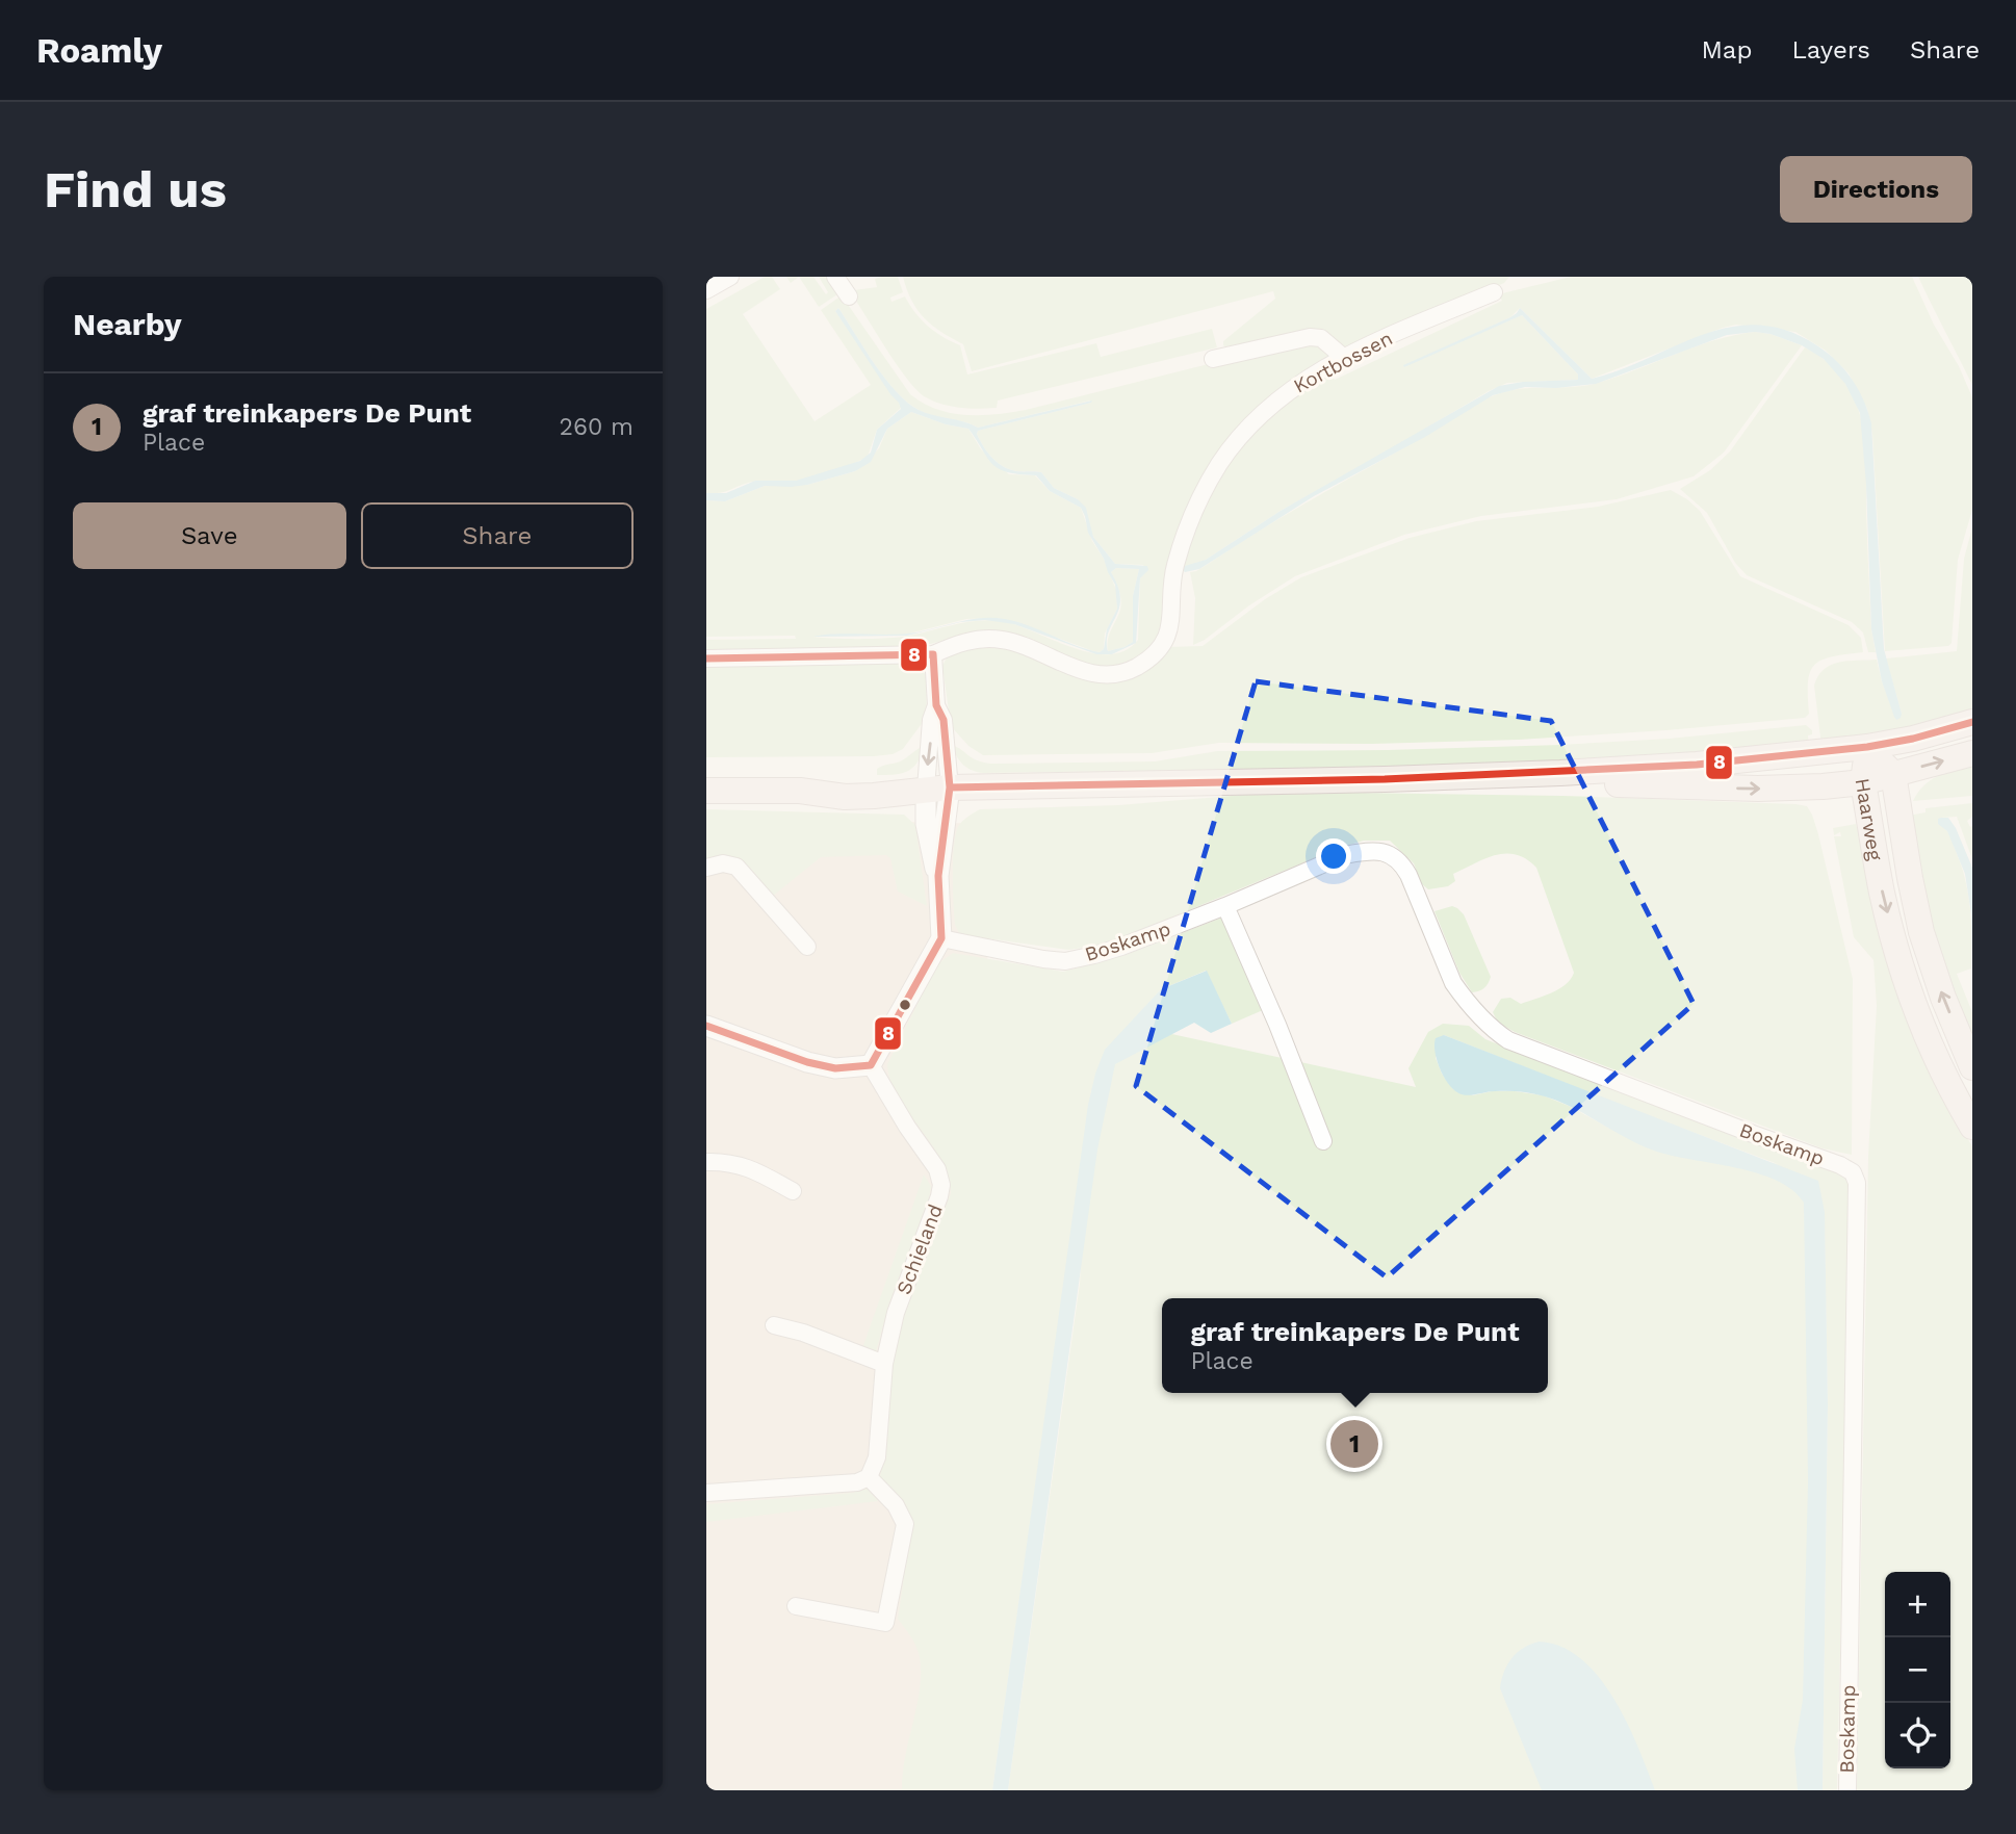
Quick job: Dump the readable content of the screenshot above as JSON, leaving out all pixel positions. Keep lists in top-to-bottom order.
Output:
{
  "streets": {
    "main road": ["Haarweg"],
    "street": ["Kortbossen", "Boskamp", "Schieland"]
  },
  "lines": ["transit line 8"],
  "page": {
    "header": "Roamly",
    "nav": ["Map", "Layers", "Share"],
    "buttons": [
      "Directions",
      ["Save", "Share"]
    ],
    "title": "Find us",
    "heading": "Nearby",
    "list": [
      {
        "mark": "1",
        "name": "graf treinkapers De Punt",
        "note": "Place",
        "value": "260 m"
      }
    ],
    "popup": ["graf treinkapers De Punt", "Place"],
    "pins": "1",
    "map_buttons": ["+", "−"]
  }
}
